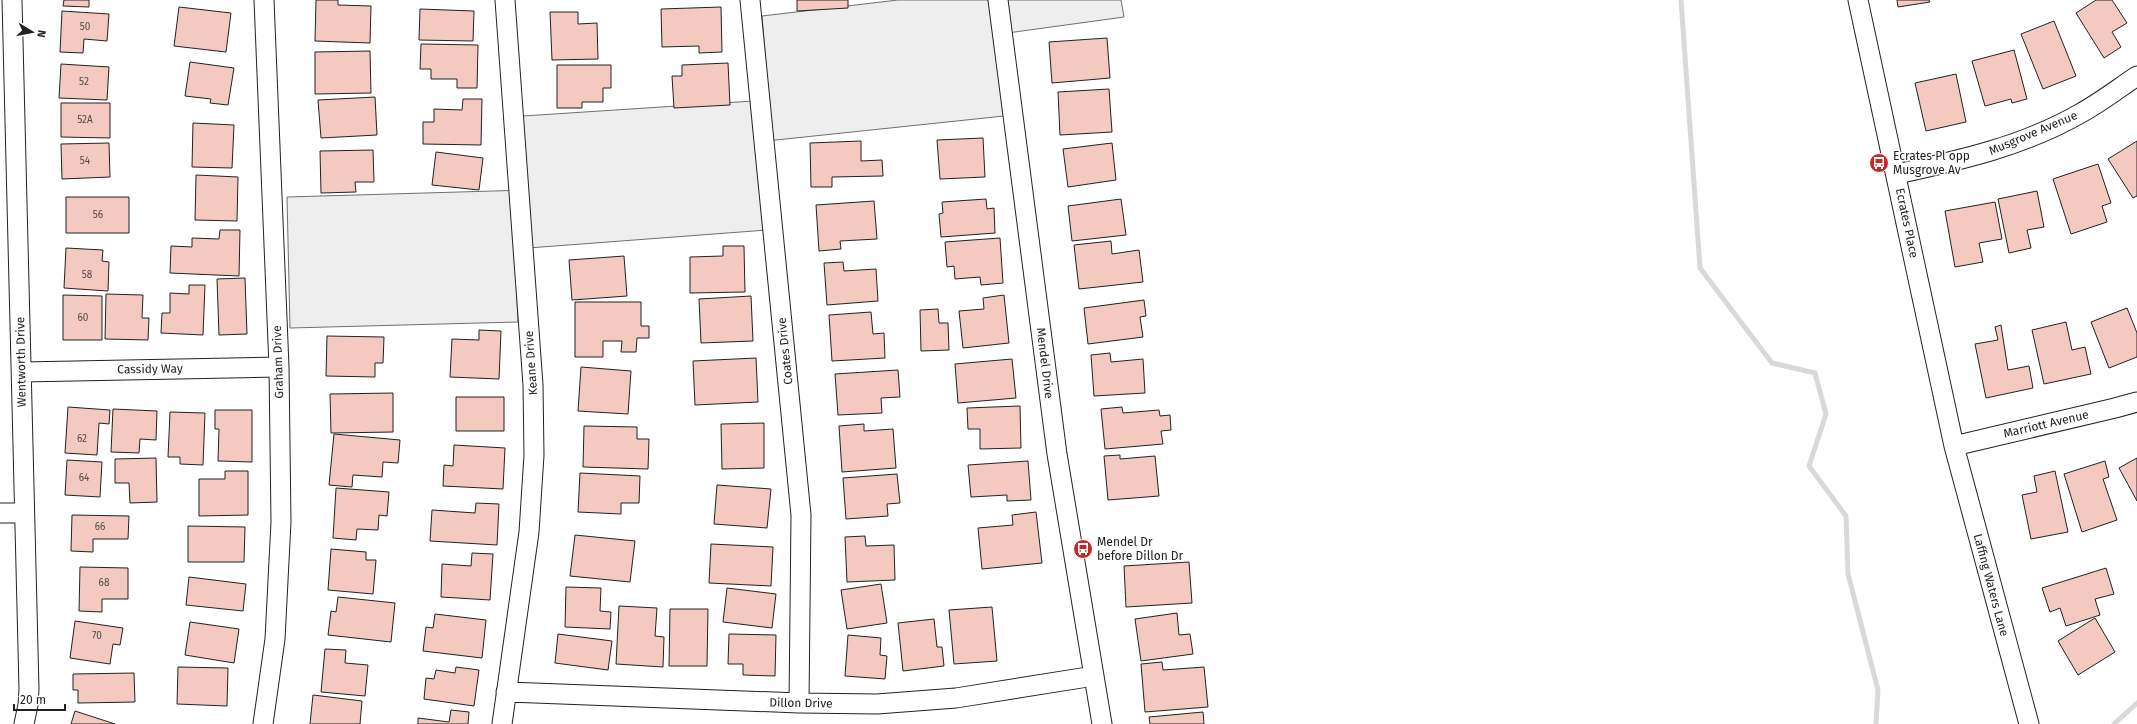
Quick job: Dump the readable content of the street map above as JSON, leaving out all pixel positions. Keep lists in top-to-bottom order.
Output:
{
  "streets": {
    "street": [
      "Musgrove Avenue",
      "Ecrates Place",
      "Coates Drive",
      "Wentworth Drive",
      "Graham Drive",
      "Keane Drive",
      "Mendel Drive",
      "Cassidy Way",
      "Marriott Avenue",
      "Laffing Waters Lane",
      "Dillon Drive"
    ]
  },
  "crossings": [
    ["Musgrove Avenue", "Ecrates Place"],
    ["Ecrates Place", "Marriott Avenue"],
    ["Ecrates Place", "Laffing Waters Lane"],
    ["Coates Drive", "Dillon Drive"],
    ["Wentworth Drive", "Cassidy Way"],
    ["Graham Drive", "Cassidy Way"],
    ["Keane Drive", "Dillon Drive"],
    ["Mendel Drive", "Dillon Drive"],
    ["Marriott Avenue", "Laffing Waters Lane"]
  ],
  "places": {
    "bus stop": ["Ecrates Pl opp Musgrove Av", "Mendel Dr before Dillon Dr"]
  },
  "house_numbers": [
    "50",
    "52",
    "52A",
    "54",
    "56",
    "58",
    "60",
    "62",
    "64",
    "66",
    "68",
    "70"
  ],
  "scale_bar": "20 m",
  "north": "right"
}
